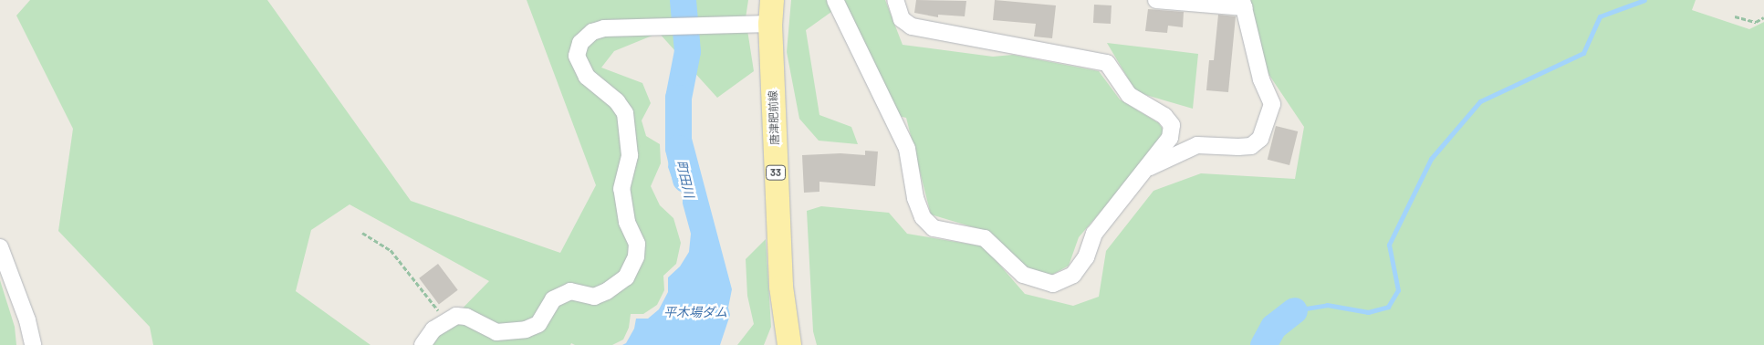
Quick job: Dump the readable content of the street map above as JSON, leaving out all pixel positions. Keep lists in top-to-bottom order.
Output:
{
  "streets": {
    "main road": ["唐津肥前線", "33"]
  },
  "water": ["町田川", "平木場ダム"]
}
